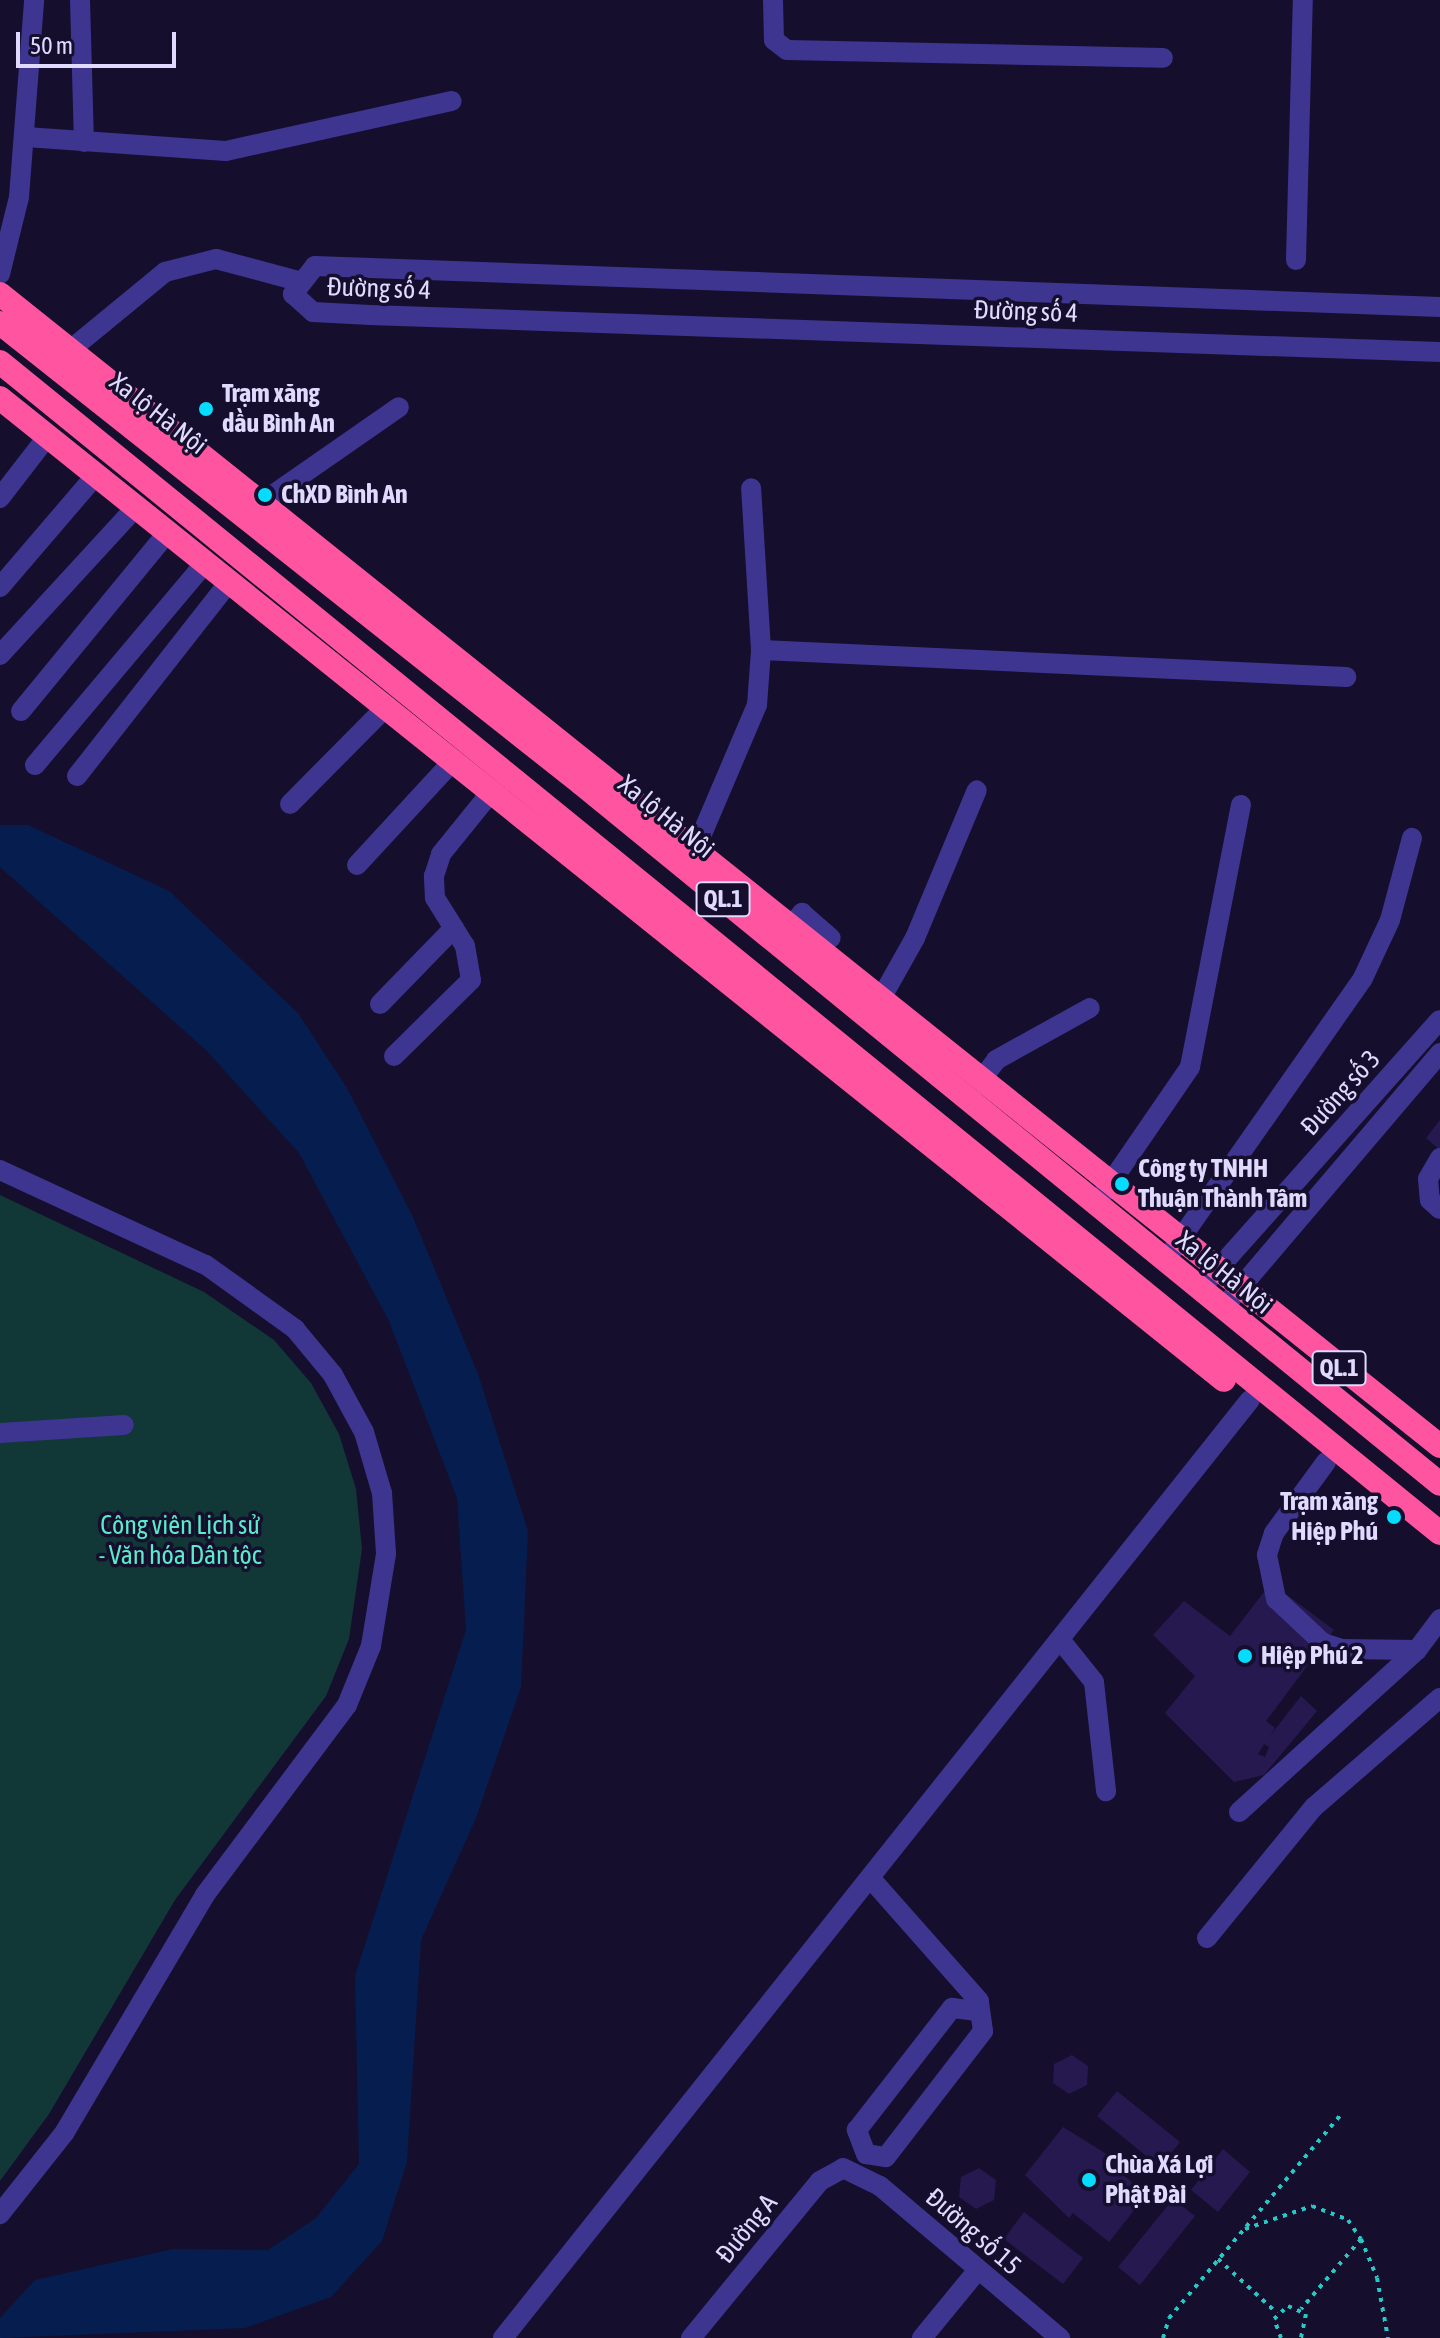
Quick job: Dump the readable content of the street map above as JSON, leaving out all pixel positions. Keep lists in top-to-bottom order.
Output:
{
  "streets": {
    "highway": ["Xa lộ Hà Nội", "QL.1"],
    "street": [
      "Đường số 4",
      "Đường số 3",
      "Đường A",
      "Đường số 15"
    ]
  },
  "crossings": [
    ["Xa lộ Hà Nội", "Đường số 3"],
    ["Đường A", "Đường số 15"]
  ],
  "parks": ["Công viên Lịch sử - Văn hóa Dân tộc"],
  "places": [
    "Trạm xăng dầu Bình An",
    "ChXD Bình An",
    "Công ty TNHH Thuận Thành Tâm",
    "Trạm xăng Hiệp Phú",
    "Hiệp Phú 2",
    "Chùa Xá Lợi Phật Đài"
  ],
  "scale_bar": "50 m"
}
